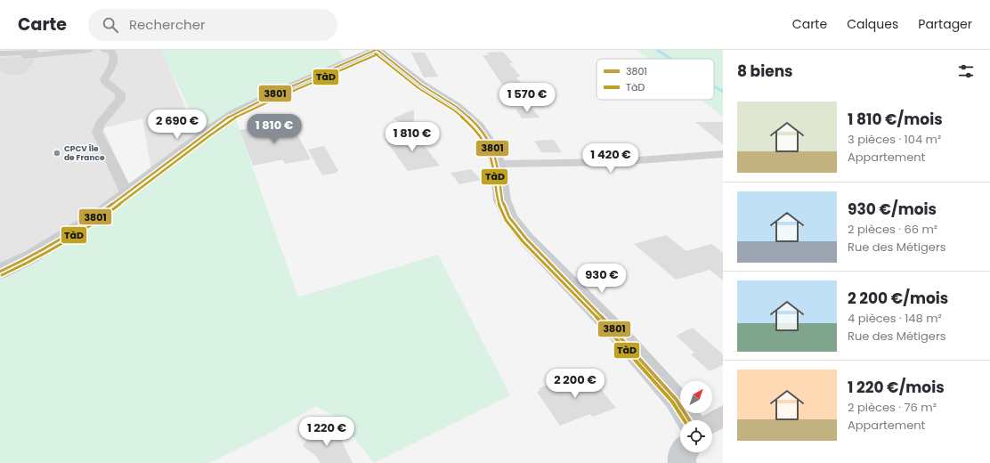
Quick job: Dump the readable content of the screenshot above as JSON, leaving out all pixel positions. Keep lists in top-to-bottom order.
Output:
{
  "places": ["CPCV Île de France"],
  "lines": ["transit line 3801", "transit line TàD"],
  "legend": ["3801", "TàD"],
  "north": "top right",
  "page": {
    "header": "Carte",
    "search": "Rechercher",
    "nav": ["Carte", "Calques", "Partager"],
    "heading": "8 biens",
    "price": [
      "1 570 €",
      "2 690 €",
      "1 810 €",
      "1 810 €",
      "1 420 €",
      "930 €",
      "2 200 €",
      "1 220 €"
    ],
    "list": [
      {
        "name": "1 810 €/mois",
        "note": "3 pièces · 104 m² · Appartement"
      },
      {
        "name": "930 €/mois",
        "note": "2 pièces · 66 m² · Rue des Métigers"
      },
      {
        "name": "2 200 €/mois",
        "note": "4 pièces · 148 m² · Rue des Métigers"
      },
      {
        "name": "1 220 €/mois",
        "note": "2 pièces · 76 m² · Appartement"
      }
    ]
  }
}
